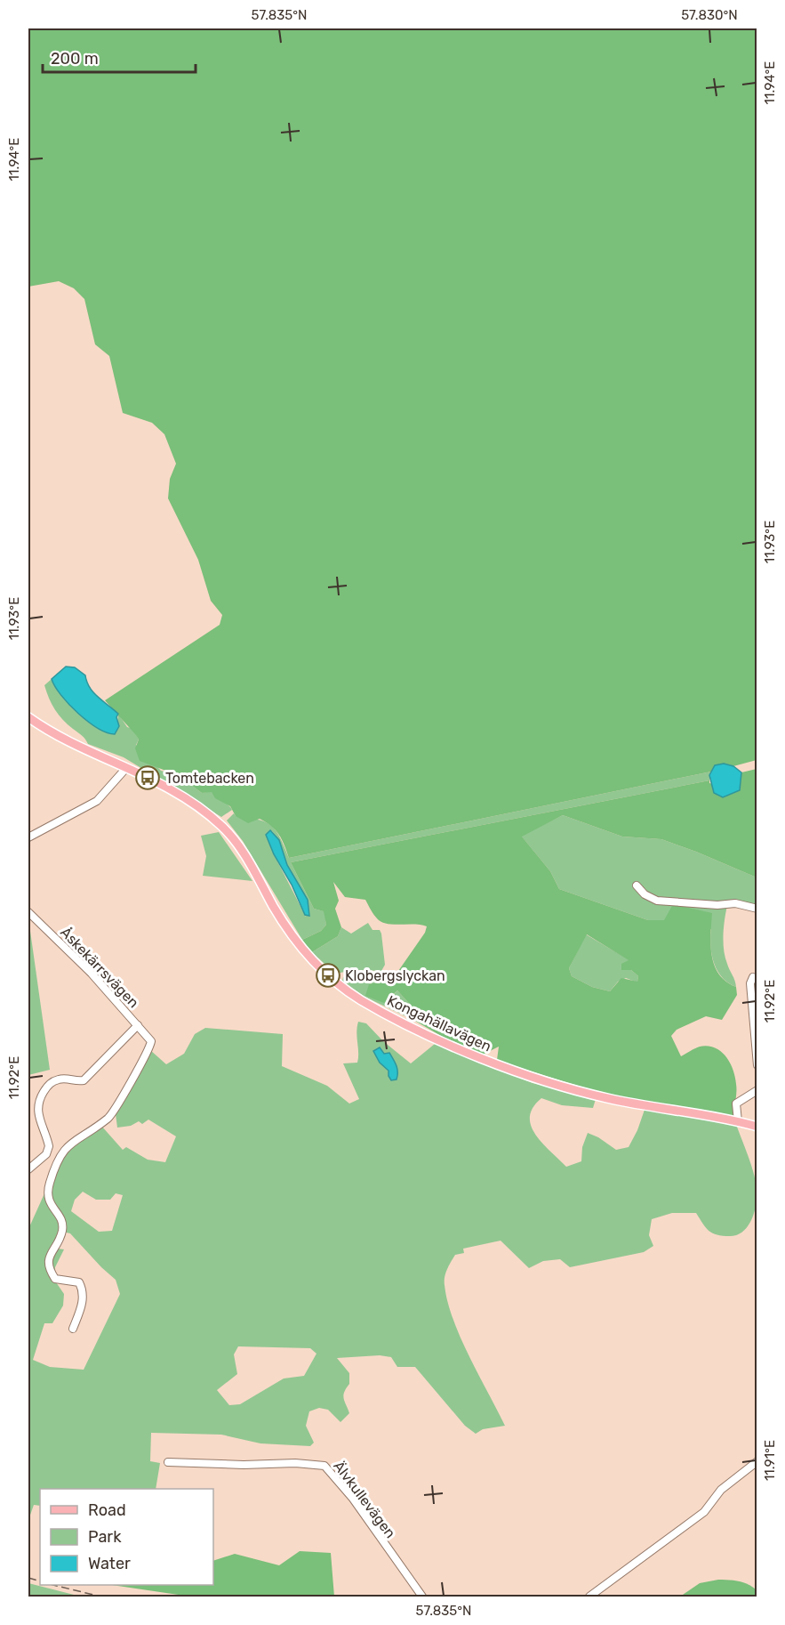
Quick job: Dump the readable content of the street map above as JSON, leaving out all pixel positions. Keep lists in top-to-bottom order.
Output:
{
  "streets": {
    "main road": ["Kongahällavägen"],
    "street": ["Åskekärrsvägen", "Älvkullevägen"]
  },
  "places": {
    "bus stop": ["Tomtebacken", "Klobergslyckan"]
  },
  "legend": ["Road", "Park", "Water"],
  "scale_bar": "200 m",
  "coordinates": [
    "57.835°N",
    "57.830°N",
    "11.94°E",
    "11.93°E",
    "11.92°E",
    "11.91°E"
  ]
}
